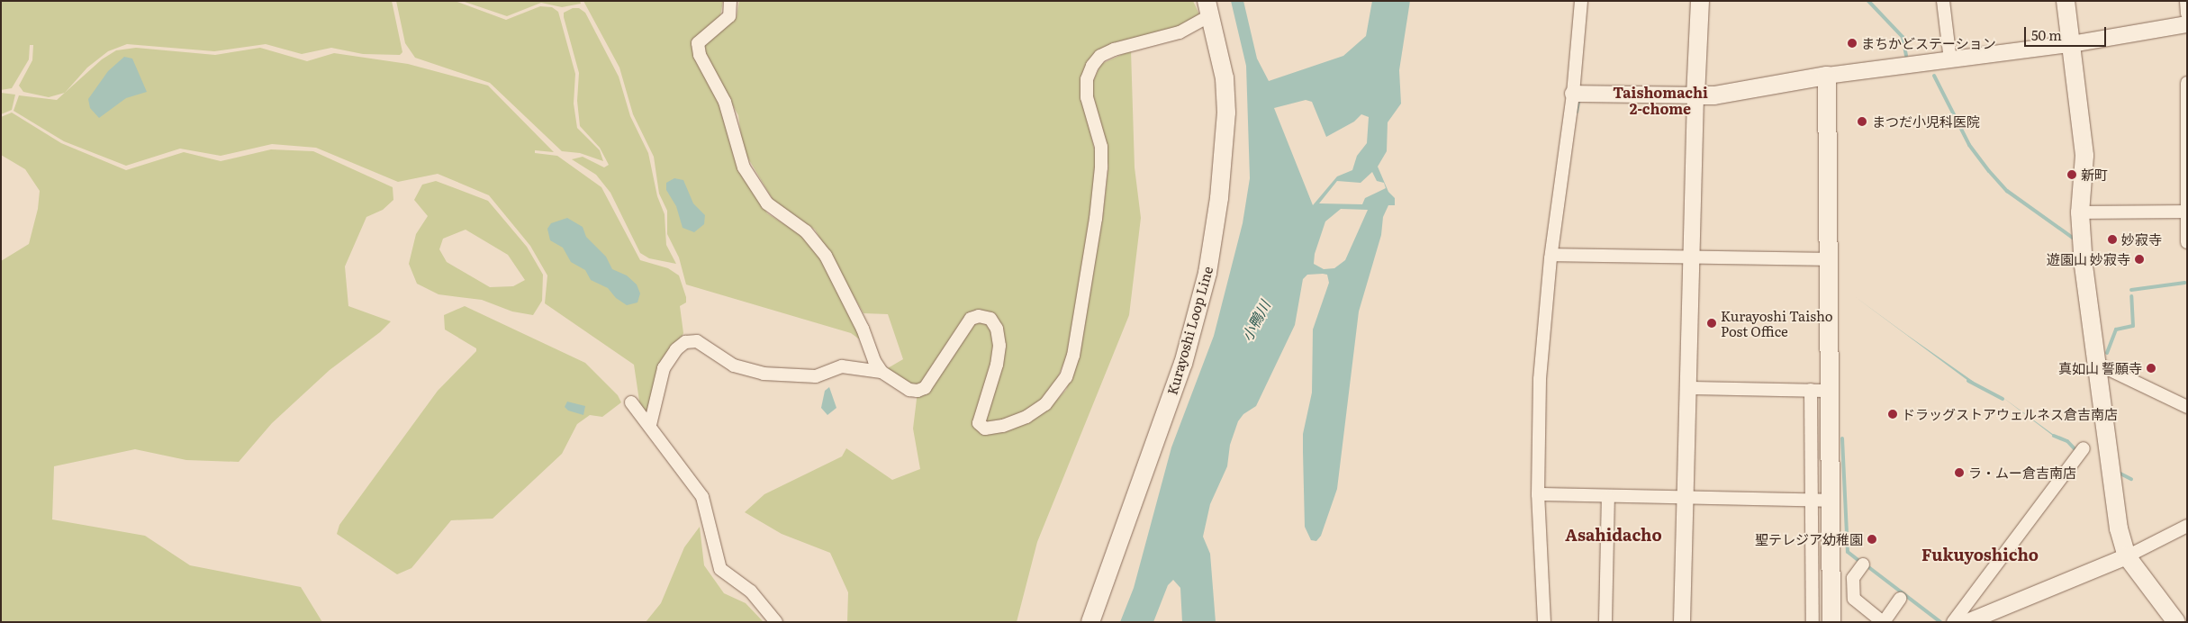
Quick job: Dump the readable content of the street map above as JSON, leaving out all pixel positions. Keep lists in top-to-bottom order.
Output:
{
  "streets": {
    "main road": ["Kurayoshi Loop Line"]
  },
  "districts": ["Taishomachi 2-chome", "Asahidacho", "Fukuyoshicho"],
  "water": ["小鴨川"],
  "places": [
    "まちかどステーション",
    "まつだ小児科医院",
    "新町",
    "妙寂寺",
    "遊園山 妙寂寺",
    "Kurayoshi Taisho Post Office",
    "真如山 誓願寺",
    "ドラッグストアウェルネス倉吉南店",
    "ラ・ムー倉吉南店",
    "聖テレジア幼稚園"
  ],
  "scale_bar": "50 m"
}
